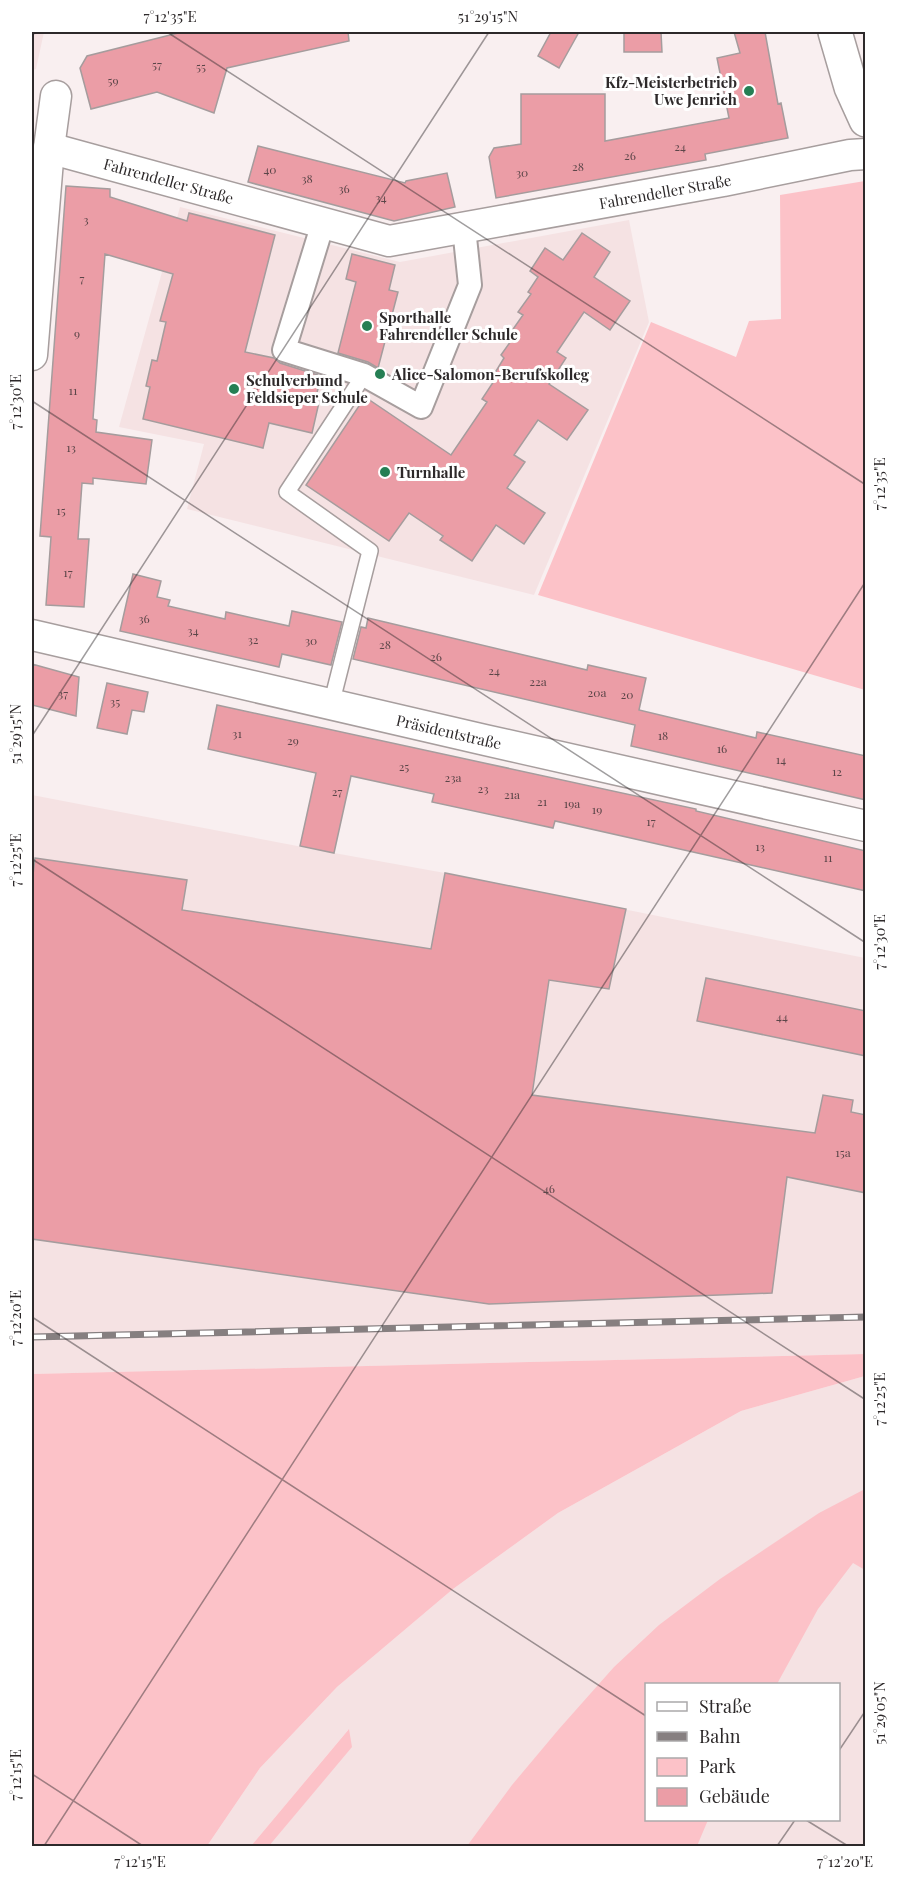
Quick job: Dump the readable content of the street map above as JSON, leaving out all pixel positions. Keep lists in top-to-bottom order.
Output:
{
  "streets": {
    "street": ["Fahrendeller Straße", "Präsidentstraße"]
  },
  "places": [
    "Kfz-Meisterbetrieb Uwe Jenrich",
    "Sporthalle Fahrendeller Schule",
    "Alice-Salomon-Berufskolleg",
    "Schulverbund Feldsieper Schule",
    "Turnhalle"
  ],
  "house_numbers": [
    "57",
    "55",
    "59",
    "24",
    "26",
    "28",
    "40",
    "30",
    "38",
    "36",
    "34",
    "3",
    "7",
    "9",
    "11",
    "13",
    "15",
    "17",
    "36",
    "34",
    "32",
    "30",
    "28",
    "26",
    "24",
    "22a",
    "20a",
    "37",
    "20",
    "35",
    "31",
    "18",
    "29",
    "16",
    "14",
    "25",
    "12",
    "23a",
    "23",
    "27",
    "21a",
    "21",
    "19a",
    "19",
    "17",
    "13",
    "11",
    "44",
    "15a",
    "46"
  ],
  "legend": [
    "Straße",
    "Bahn",
    "Park",
    "Gebäude"
  ],
  "coordinates": [
    "7°12'35\"E",
    "51°29'15\"N",
    "7°12'30\"E",
    "7°12'25\"E",
    "7°12'20\"E",
    "51°29'05\"N",
    "7°12'15\"E"
  ]
}
